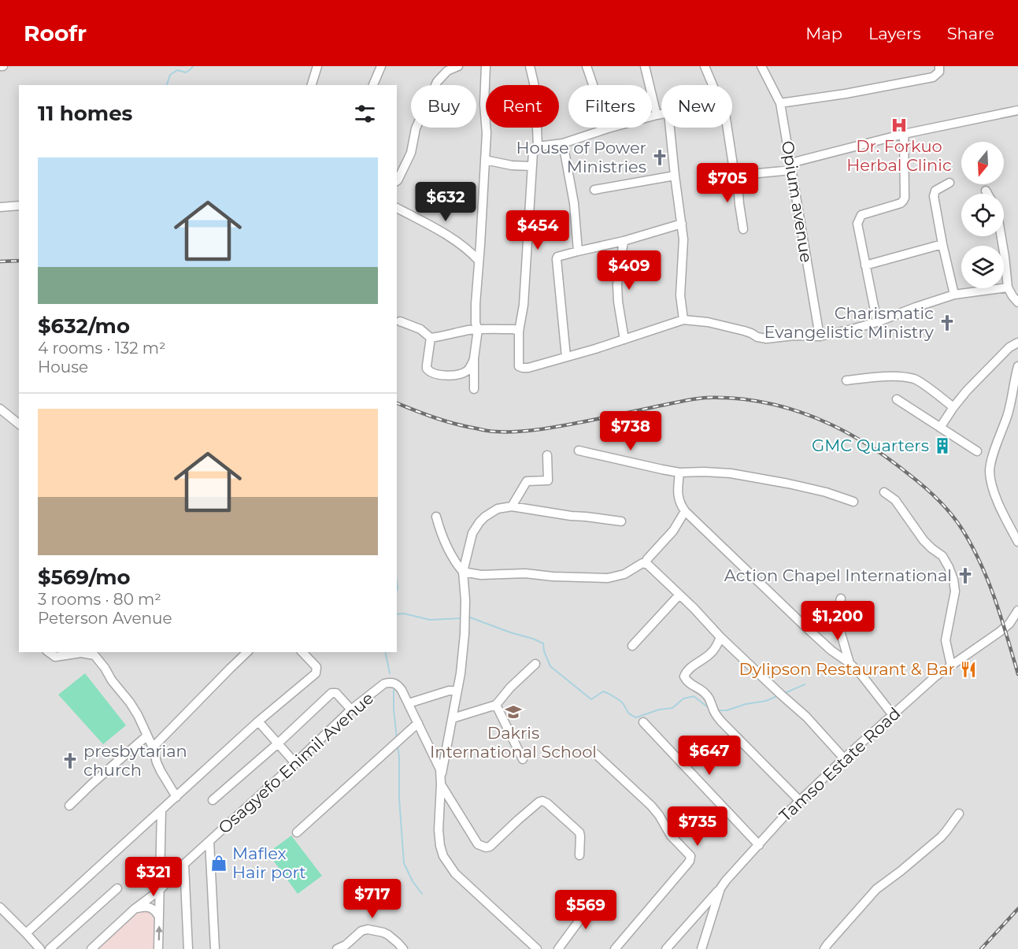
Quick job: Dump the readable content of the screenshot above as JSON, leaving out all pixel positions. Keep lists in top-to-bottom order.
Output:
{
  "streets": {
    "street": ["Opium avenue", "Osagyefo Enimil Avenue", "Tamso Estate Road"]
  },
  "places": {
    "hospital": ["Dr. Forkuo Herbal Clinic"],
    "church": [
      "House of Power Ministries",
      "Charismatic Evangelistic Ministry",
      "Action Chapel International",
      "presbytarian church"
    ],
    "building": ["GMC Quarters"],
    "restaurant": ["Dylipson Restaurant & Bar"],
    "school or university": ["Dakris International School"],
    "shop": ["Maflex Hair port"]
  },
  "north": "bottom",
  "page": {
    "header": "Roofr",
    "nav": ["Map", "Layers", "Share"],
    "chip": [
      "Buy",
      "Rent",
      "Filters",
      "New"
    ],
    "heading": "11 homes",
    "list": [
      {
        "name": "$632/mo",
        "note": "4 rooms · 132 m² · House"
      },
      {
        "name": "$569/mo",
        "note": "3 rooms · 80 m² · Peterson Avenue"
      }
    ],
    "price": [
      "$705",
      "$632",
      "$454",
      "$409",
      "$738",
      "$1,200",
      "$647",
      "$735",
      "$321",
      "$717",
      "$569"
    ]
  }
}
